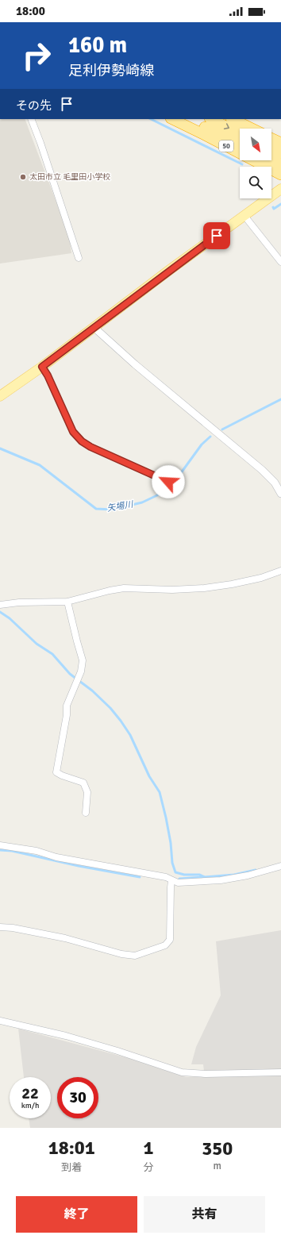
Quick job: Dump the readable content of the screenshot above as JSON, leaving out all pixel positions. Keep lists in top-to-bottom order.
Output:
{
  "streets": {
    "highway": ["50"]
  },
  "water": ["矢場川"],
  "places": ["太田市立 毛里田小学校"],
  "north": "bottom right",
  "page": {
    "status": "18:00",
    "turn": ["160 m", "足利伊勢崎線"],
    "then": "その先",
    "speed": "22 km/h",
    "limit": "30",
    "eta": [
      "18:01",
      "到着",
      "1",
      "分",
      "350",
      "m"
    ],
    "buttons": ["終了", "共有"]
  }
}
